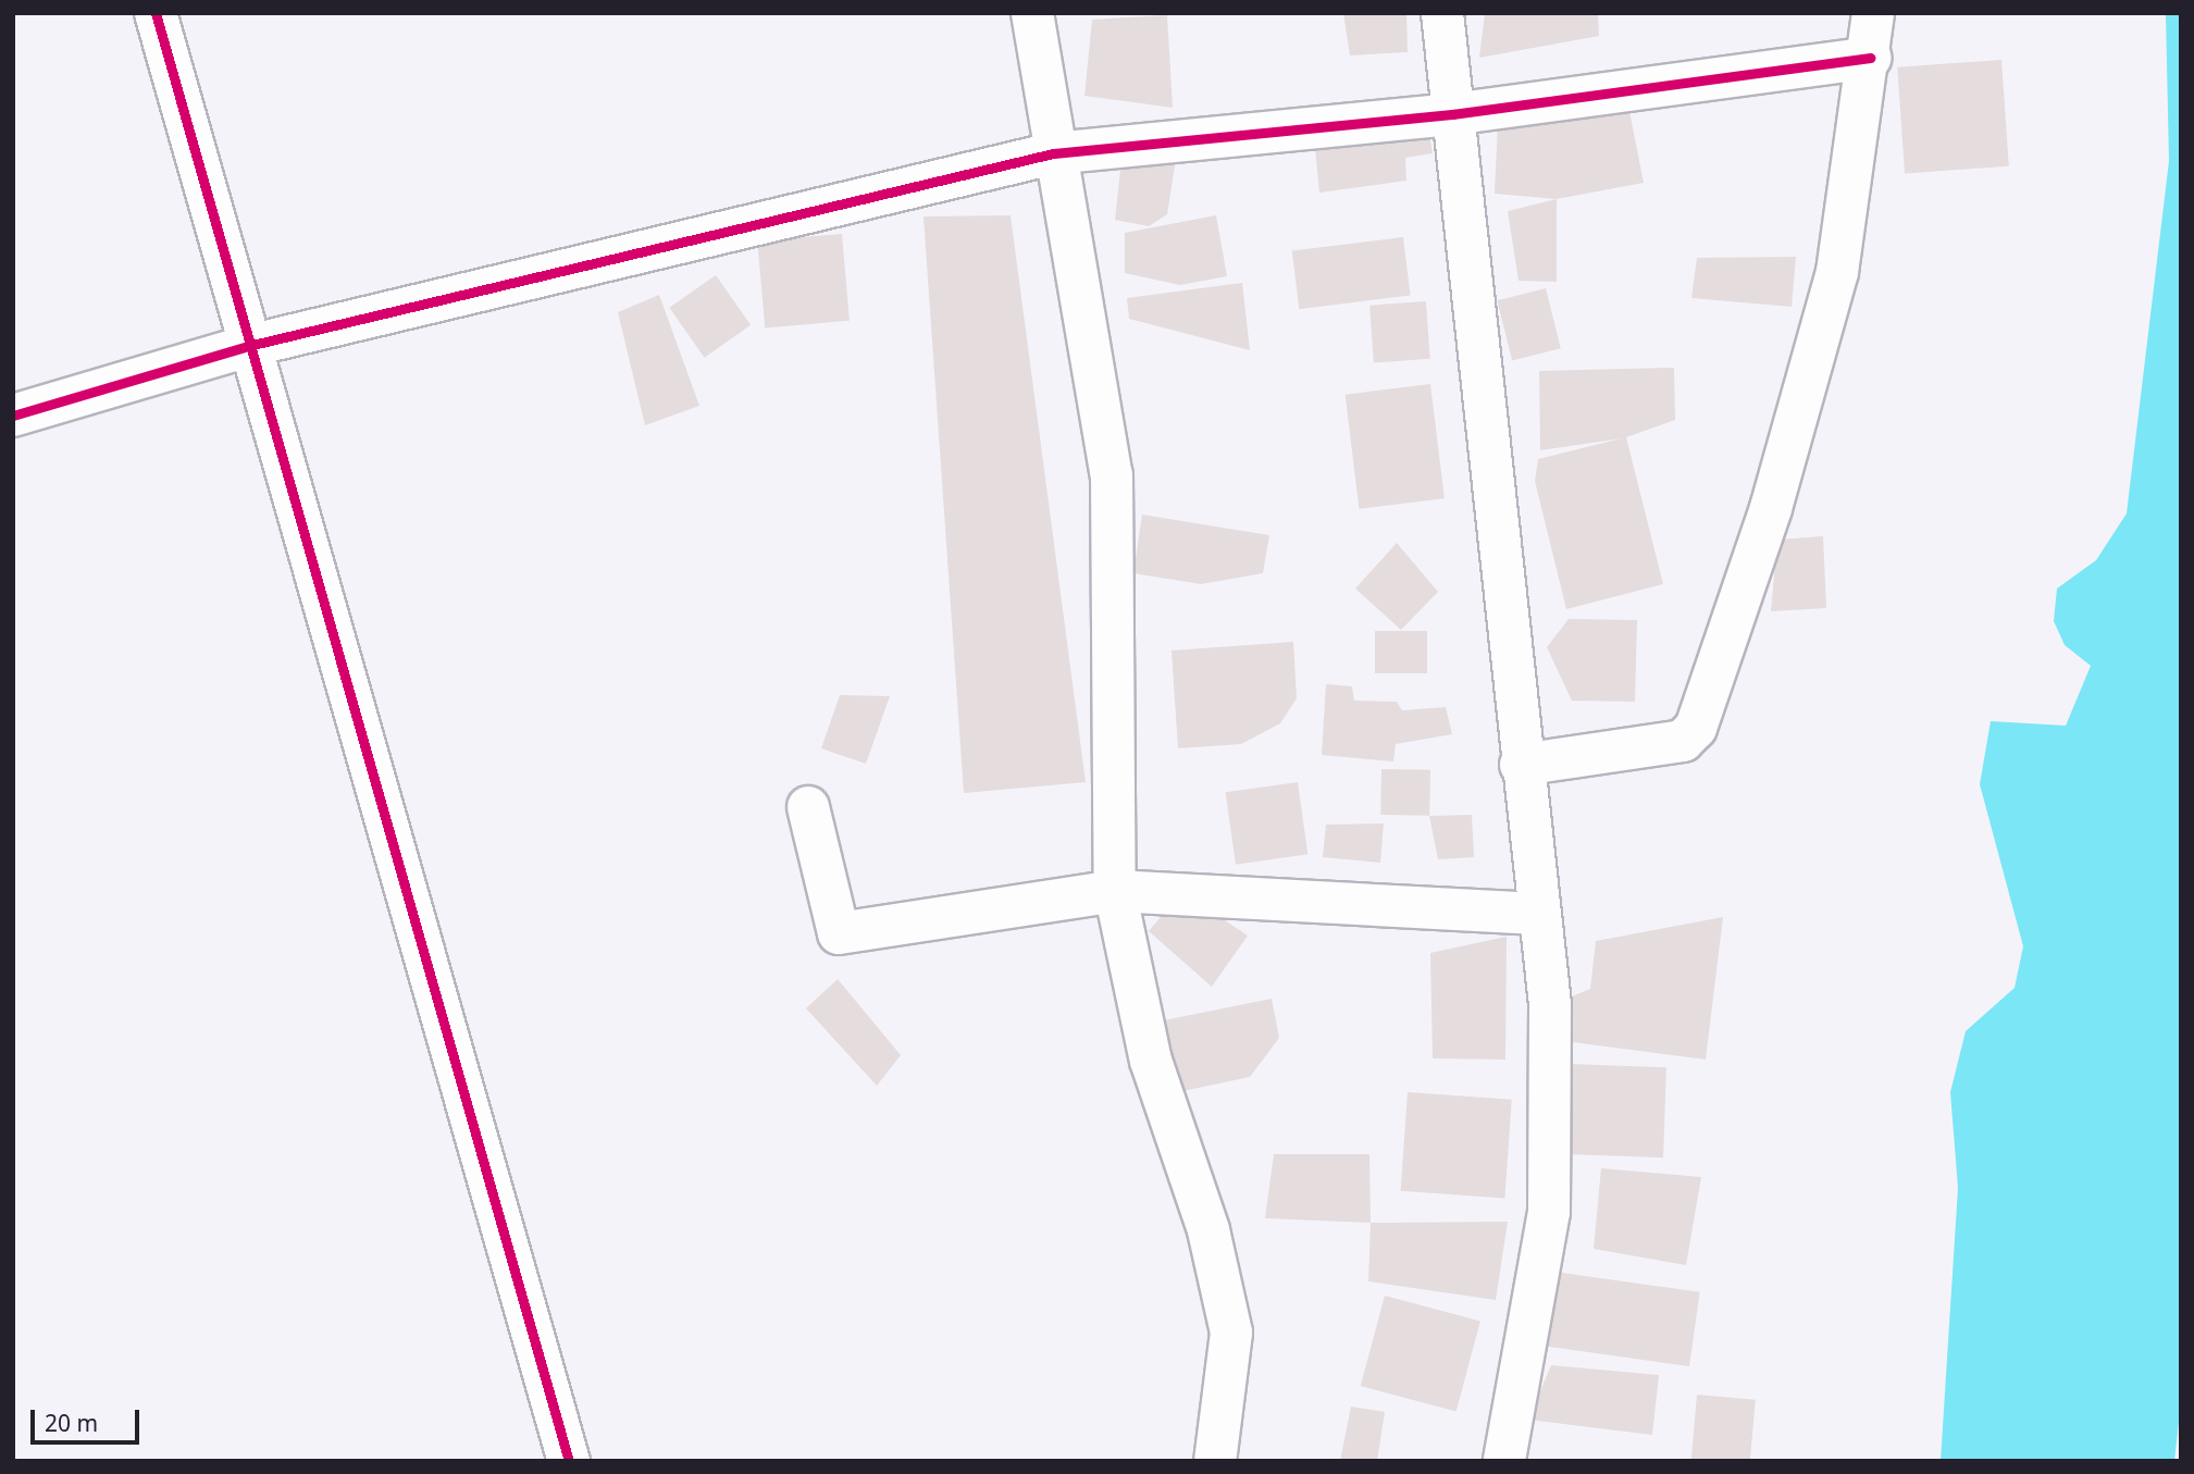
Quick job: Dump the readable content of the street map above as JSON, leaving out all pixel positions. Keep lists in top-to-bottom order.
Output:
{
  "scale_bar": "20 m"
}
